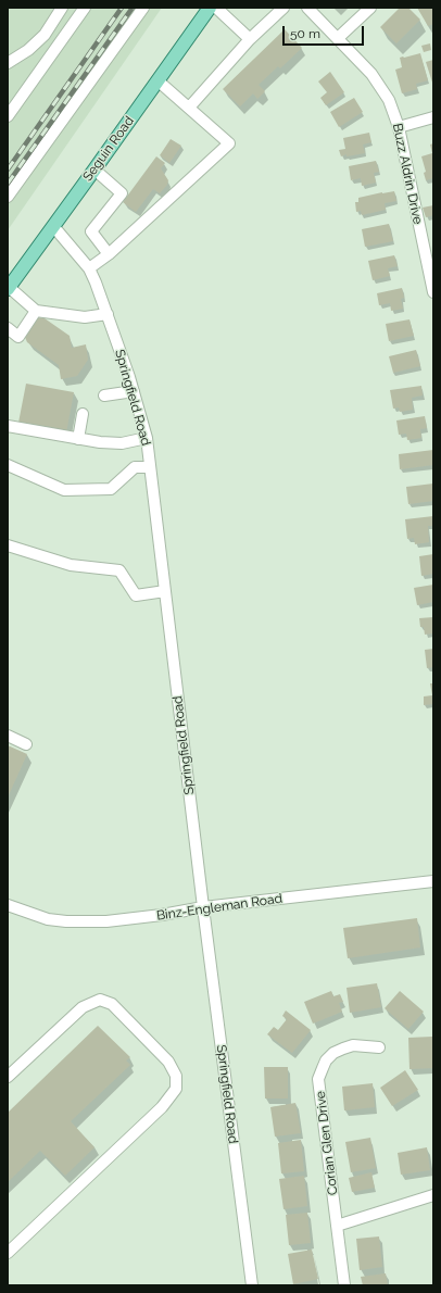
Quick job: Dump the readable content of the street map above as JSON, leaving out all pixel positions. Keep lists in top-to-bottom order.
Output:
{
  "streets": {
    "main road": ["Seguin Road"],
    "street": [
      "Buzz Aldrin Drive",
      "Springfield Road",
      "Binz-Engleman Road",
      "Corian Glen Drive"
    ]
  },
  "crossings": [
    ["Seguin Road", "Springfield Road"],
    ["Springfield Road", "Binz-Engleman Road"]
  ],
  "scale_bar": "50 m"
}
